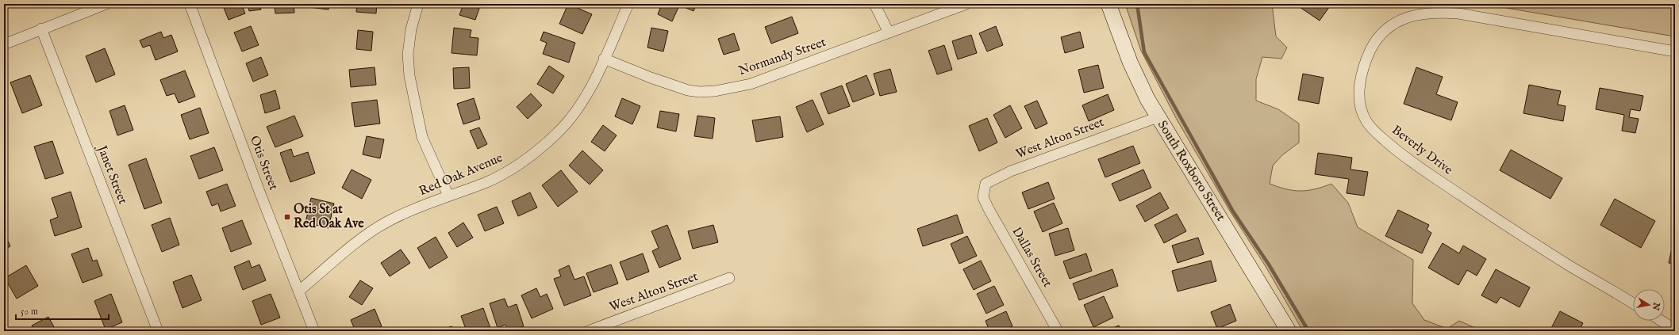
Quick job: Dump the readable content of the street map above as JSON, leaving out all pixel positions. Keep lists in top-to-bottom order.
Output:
{
  "streets": {
    "street": [
      "Normandy Street",
      "West Alton Street",
      "Beverly Drive",
      "Otis Street",
      "South Roxboro Street",
      "Janet Street",
      "Red Oak Avenue",
      "Dallas Street"
    ]
  },
  "crossings": [
    ["Normandy Street", "Red Oak Avenue"],
    ["West Alton Street", "South Roxboro Street"],
    ["West Alton Street", "Dallas Street"],
    ["Otis Street", "Red Oak Avenue"]
  ],
  "places": {
    "transit": ["Otis St at Red Oak Ave"]
  },
  "scale_bar": "50 m",
  "north": "right"
}
